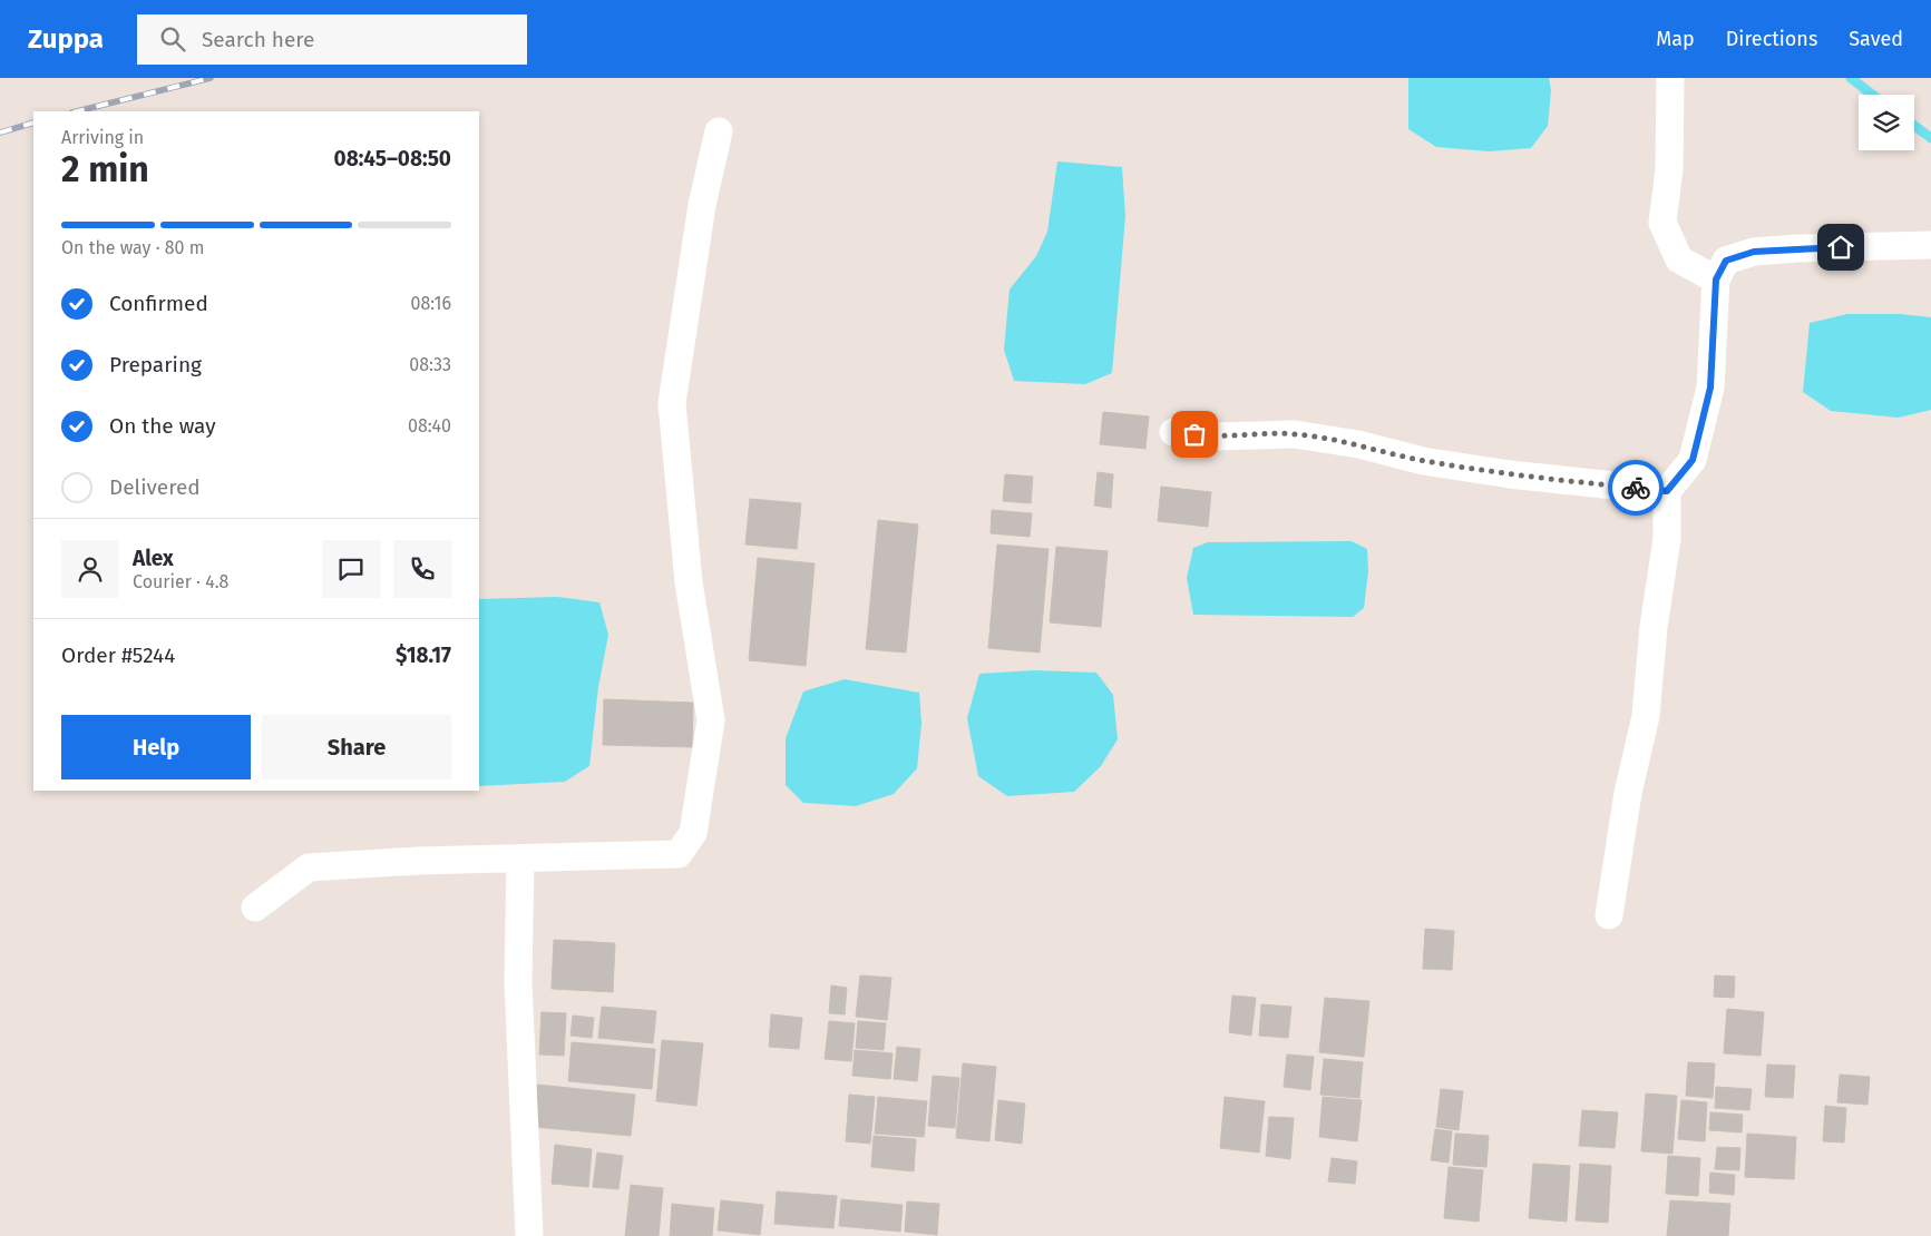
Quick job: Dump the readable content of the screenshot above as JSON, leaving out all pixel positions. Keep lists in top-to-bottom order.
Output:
{
  "page": {
    "header": "Zuppa",
    "search": "Search here",
    "nav": ["Map", "Directions", "Saved"],
    "heading": ["2 min", "Arriving in", "08:45–08:50"],
    "panel": [
      "Alex",
      "Courier · 4.8",
      "Order #5244",
      "$18.17"
    ],
    "bar": "On the way · 80 m",
    "list": [
      ["Confirmed", "08:16"],
      ["Preparing", "08:33"],
      ["On the way", "08:40"],
      "Delivered"
    ],
    "buttons": ["Help", "Share"]
  }
}
